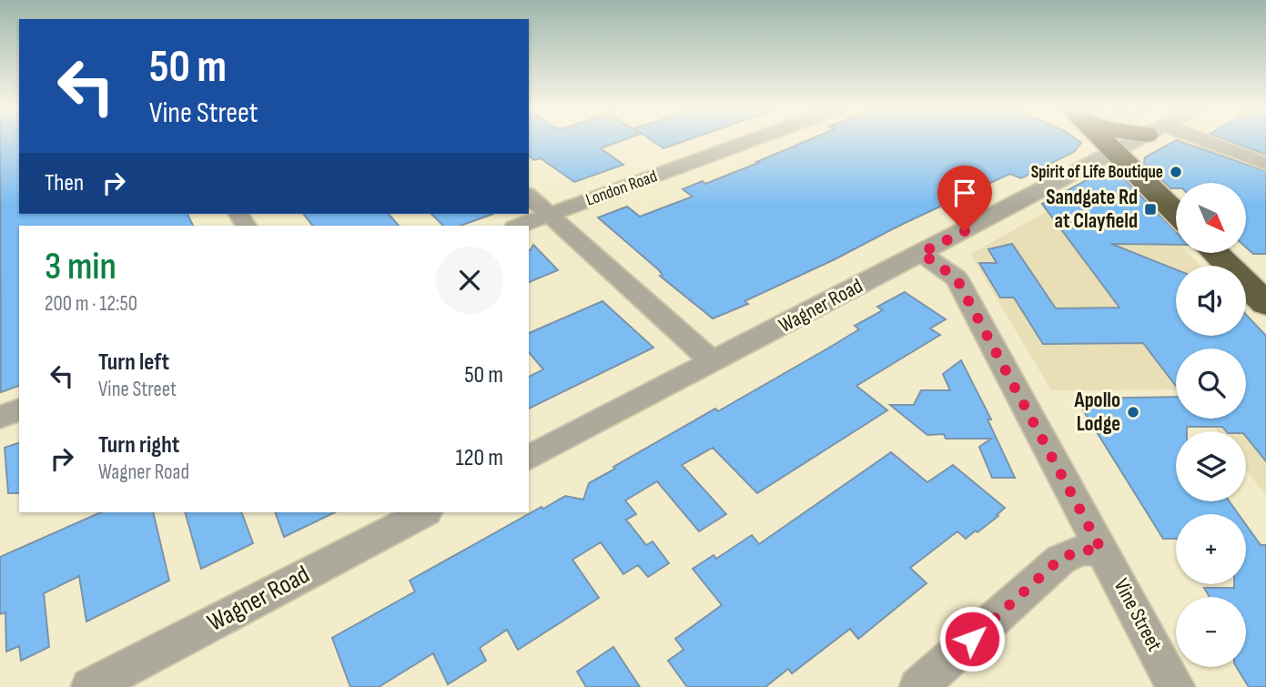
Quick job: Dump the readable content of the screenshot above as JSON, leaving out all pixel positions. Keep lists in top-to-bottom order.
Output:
{
  "streets": {
    "street": ["London Road", "Wagner Road", "Vine Street"]
  },
  "crossings": [
    ["Wagner Road", "Vine Street"]
  ],
  "places": {
    "other": ["Spirit of Life Boutique", "Apollo Lodge"],
    "transit": ["Sandgate Rd at Clayfield"]
  },
  "north": "bottom right",
  "page": {
    "turn": ["50 m", "Vine Street"],
    "then": "Then",
    "map_buttons": ["+", "−"],
    "heading": ["3 min", "200 m · 12:50"],
    "list": [
      {
        "name": "Turn left",
        "note": "Vine Street",
        "value": "50 m"
      },
      {
        "name": "Turn right",
        "note": "Wagner Road",
        "value": "120 m"
      }
    ]
  }
}
